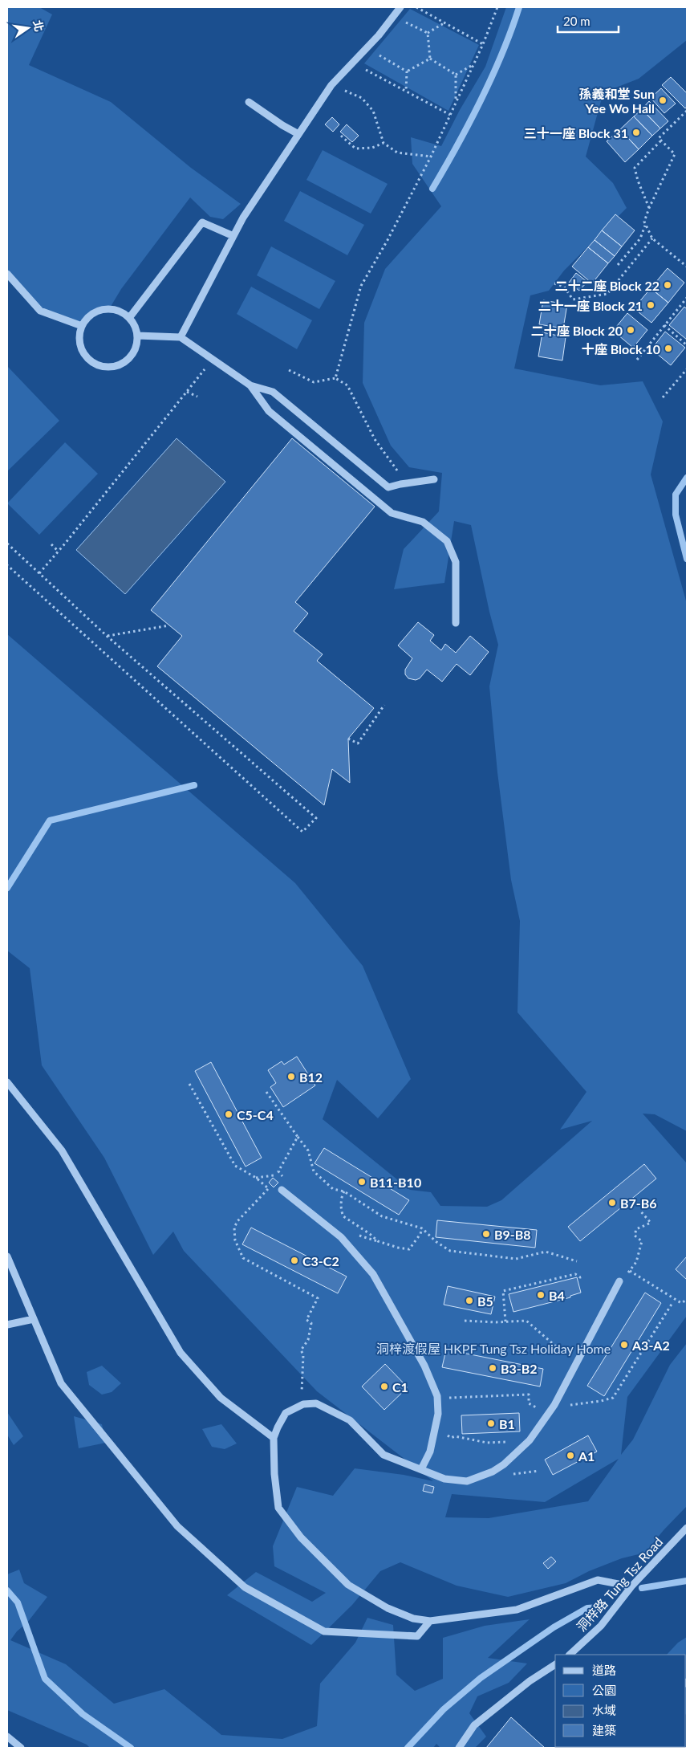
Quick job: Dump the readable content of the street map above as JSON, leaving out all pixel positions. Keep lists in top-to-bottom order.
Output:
{
  "streets": {
    "street": ["洞梓路 Tung Tsz Road"]
  },
  "parks": ["洞梓渡假屋 HKPF Tung Tsz Holiday Home"],
  "places": [
    "孫義和堂 Sun Yee Wo Hall",
    "三十一座 Block 31",
    "二十二座 Block 22",
    "二十一座 Block 21",
    "二十座 Block 20",
    "十座 Block 10",
    "B12",
    "C5-C4",
    "B11-B10",
    "B7-B6",
    "B9-B8",
    "C3-C2",
    "B4",
    "B5",
    "A3-A2",
    "B3-B2",
    "C1",
    "B1",
    "A1"
  ],
  "legend": [
    "道路",
    "公園",
    "水域",
    "建築"
  ],
  "scale_bar": "20 m",
  "north": "right"
}
